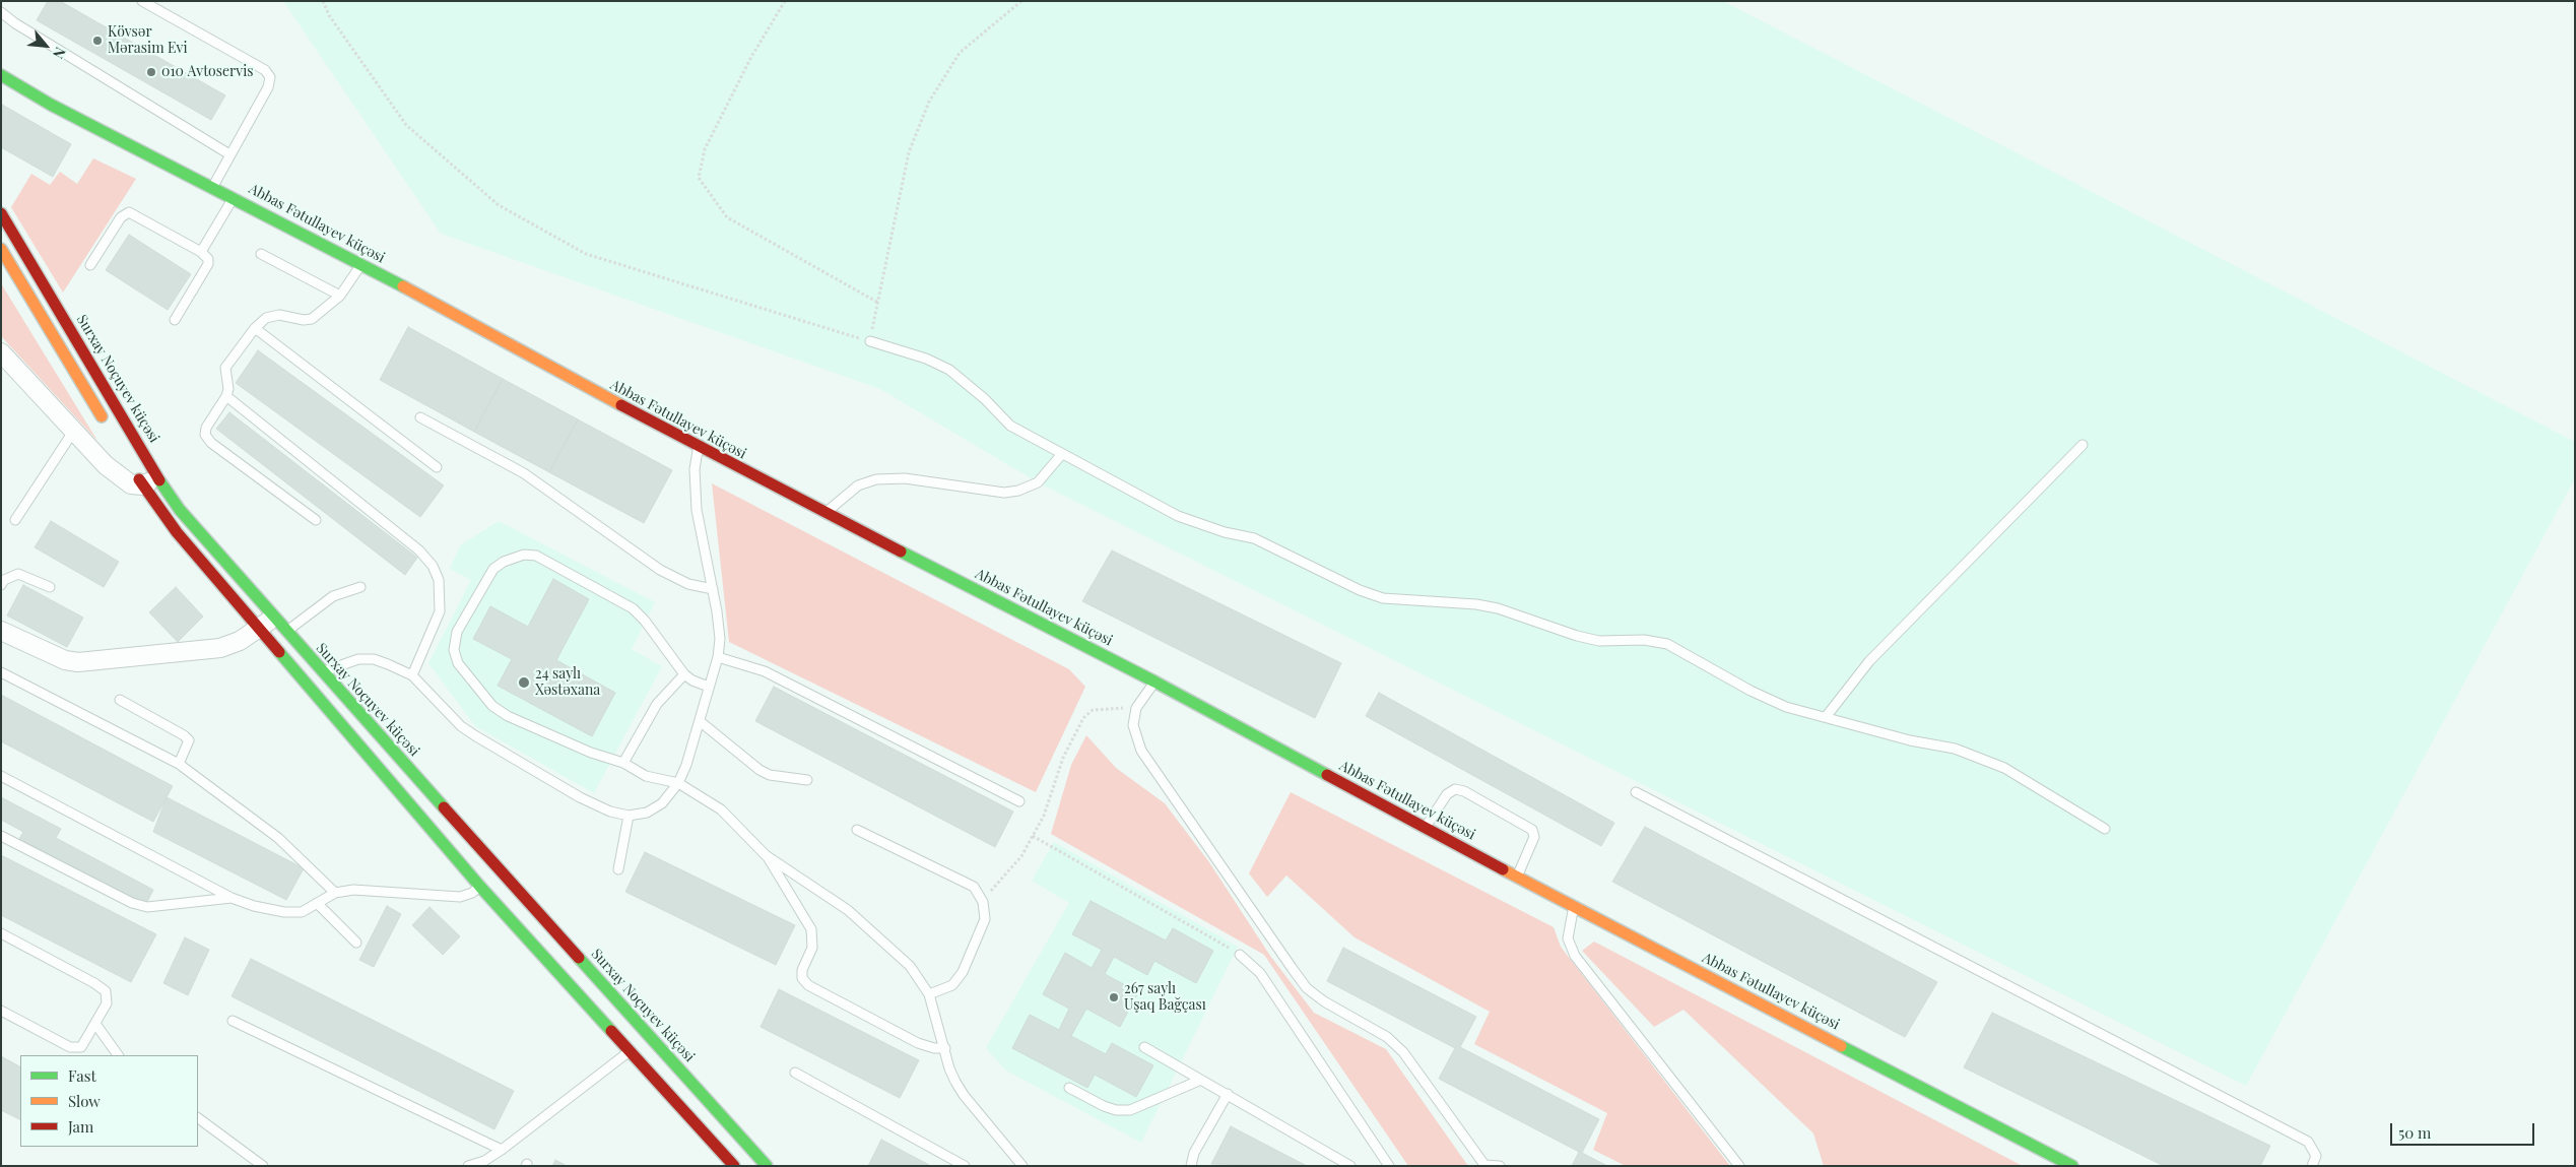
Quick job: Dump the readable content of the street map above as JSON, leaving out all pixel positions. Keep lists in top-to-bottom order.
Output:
{
  "streets": {
    "street": ["Abbas Fətullayev küçəsi", "Surxay Noçuyev küçəsi"]
  },
  "places": [
    "Kövsər Mərasim Evi",
    "010 Avtoservis",
    "24 saylı Xəstəxana",
    "267 saylı Uşaq Bağçası"
  ],
  "legend": ["Fast", "Slow", "Jam"],
  "scale_bar": "50 m",
  "north": "bottom right"
}
